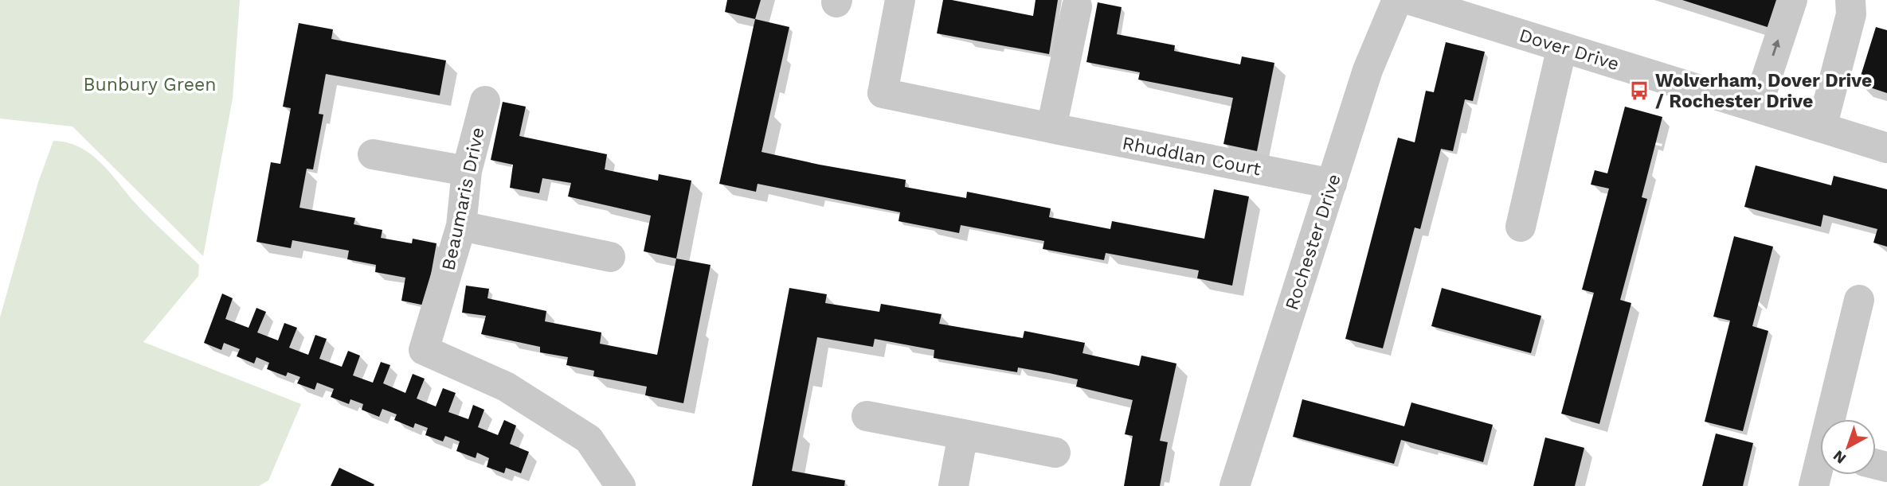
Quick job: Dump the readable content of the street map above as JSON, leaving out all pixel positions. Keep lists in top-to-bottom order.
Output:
{
  "streets": {
    "street": [
      "Dover Drive",
      "Rhuddlan Court",
      "Beaumaris Drive",
      "Rochester Drive"
    ]
  },
  "crossings": [
    ["Rhuddlan Court", "Rochester Drive"]
  ],
  "parks": ["Bunbury Green"],
  "places": {
    "bus stop": ["Wolverham, Dover Drive / Rochester Drive"]
  },
  "north": "bottom left"
}
